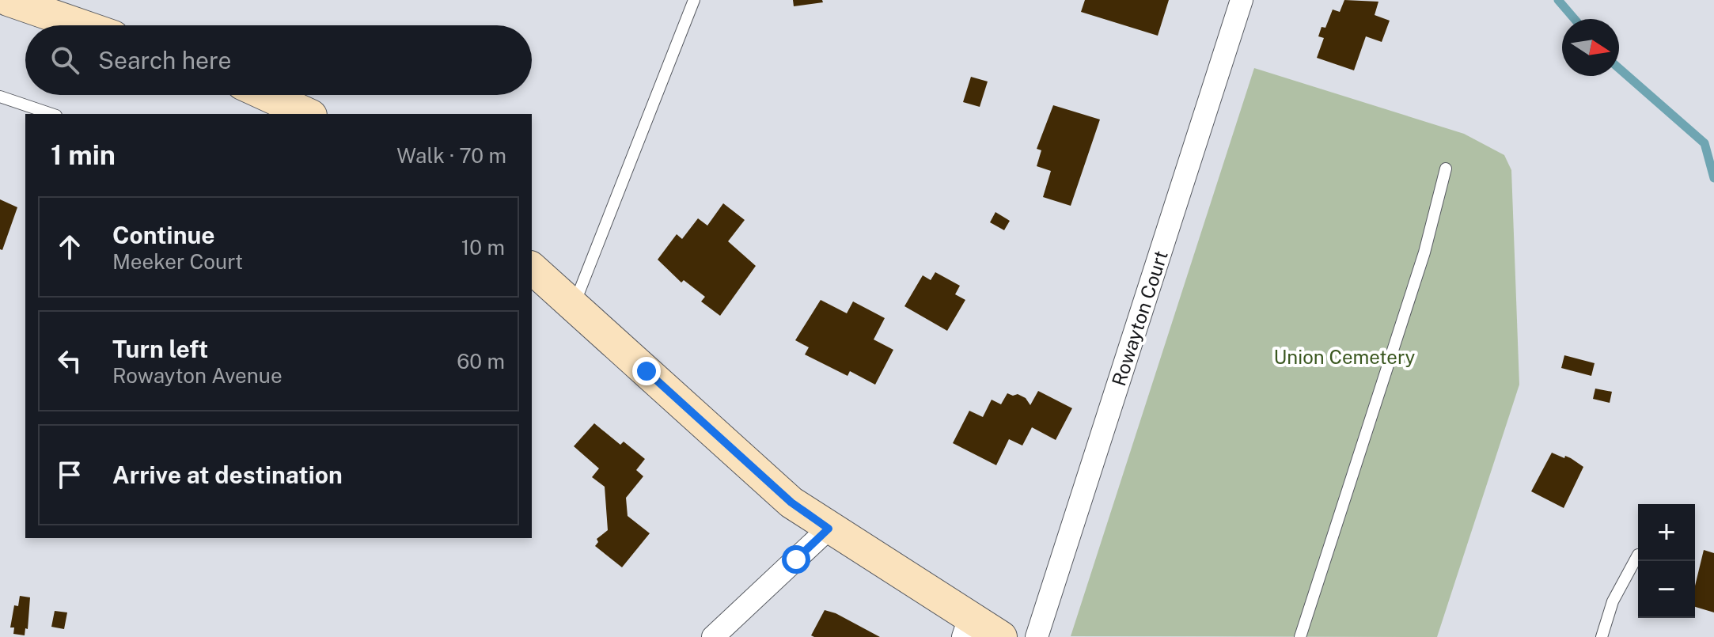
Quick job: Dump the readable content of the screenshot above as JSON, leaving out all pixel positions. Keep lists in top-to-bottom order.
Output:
{
  "streets": {
    "street": ["Rowayton Court"]
  },
  "parks": ["Union Cemetery"],
  "north": "right",
  "page": {
    "search": "Search here",
    "heading": ["1 min", "Walk · 70 m"],
    "list": [
      ["Continue", "Meeker Court", "10 m"],
      ["Turn left", "Rowayton Avenue", "60 m"],
      "Arrive at destination"
    ],
    "map_buttons": ["+", "−"]
  }
}
